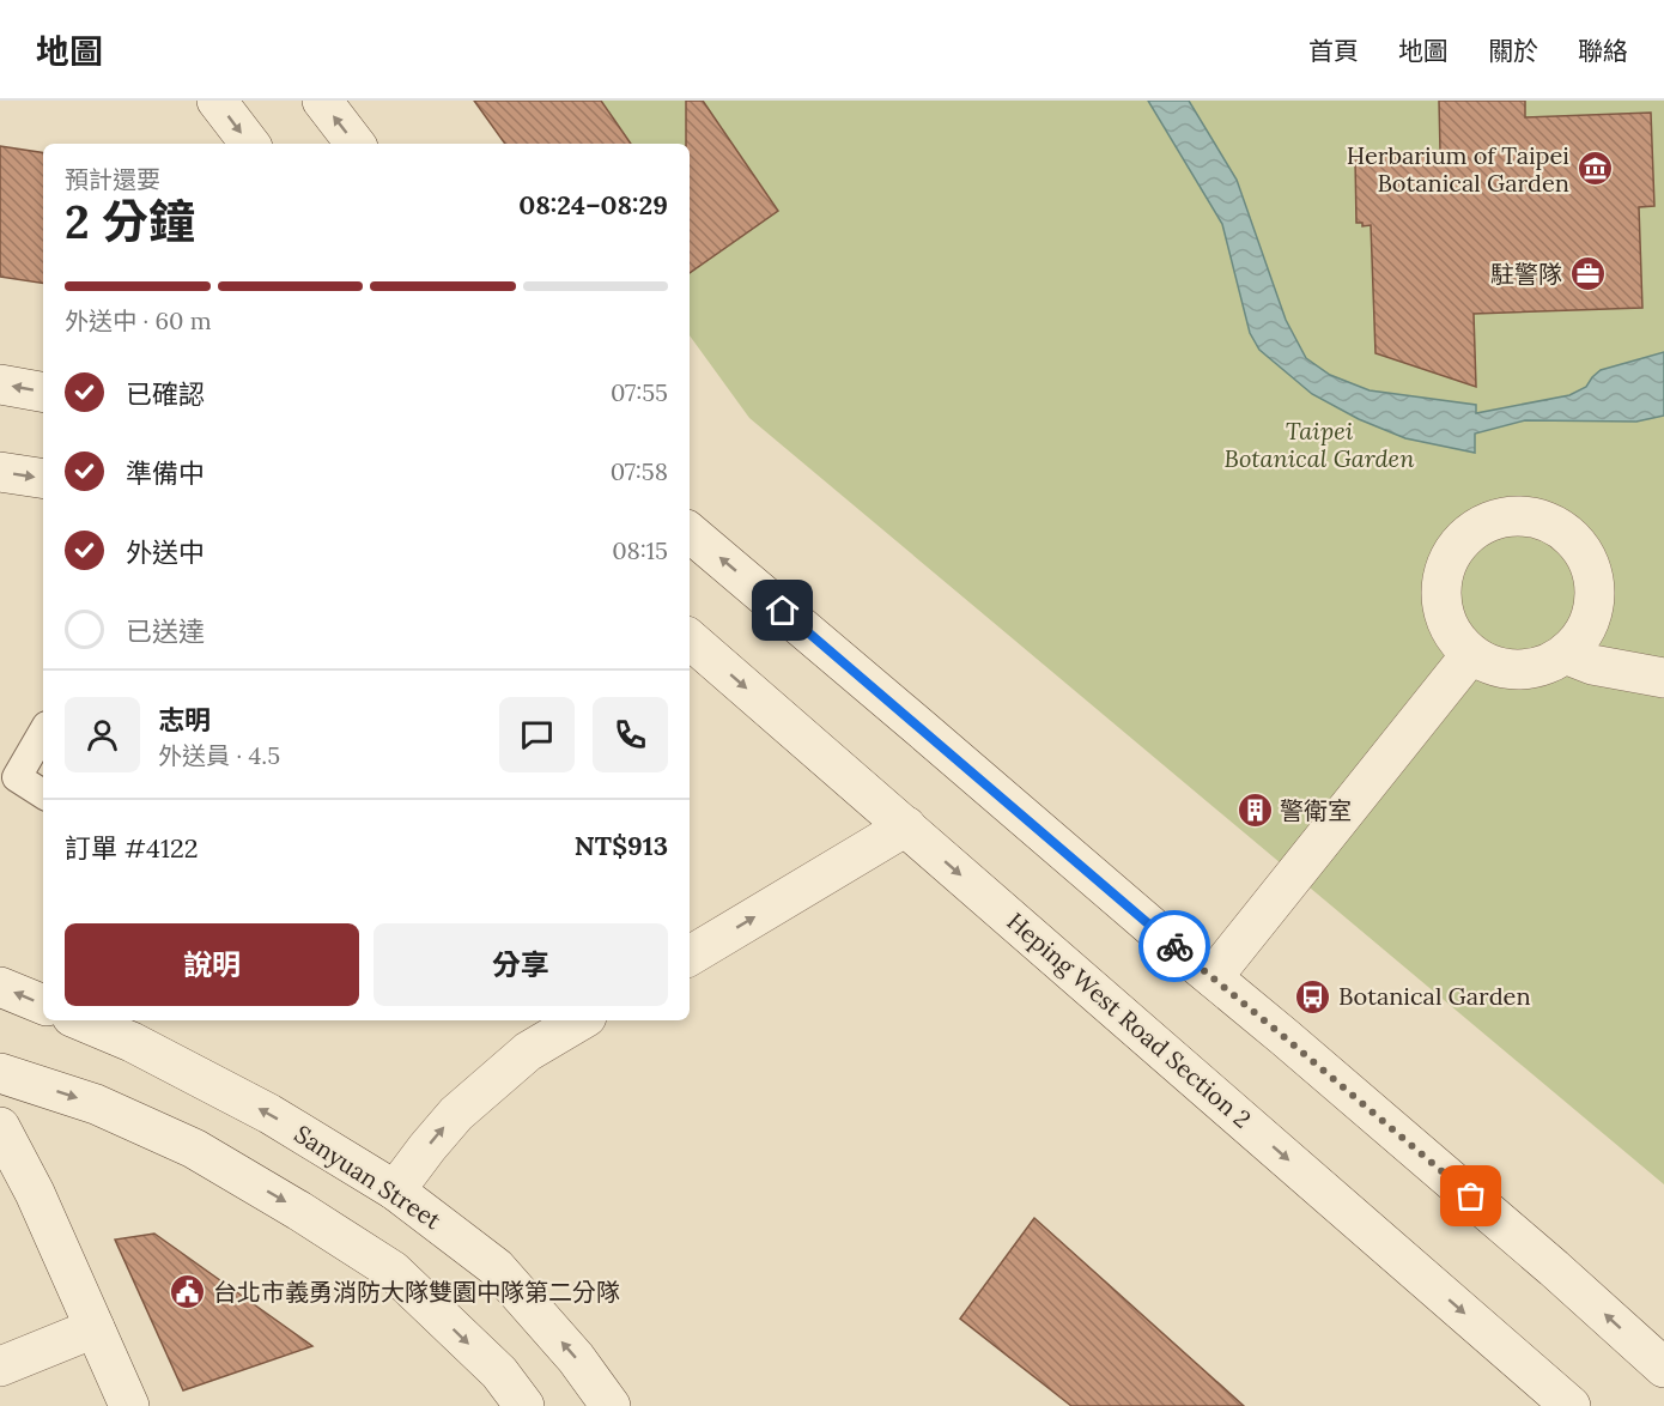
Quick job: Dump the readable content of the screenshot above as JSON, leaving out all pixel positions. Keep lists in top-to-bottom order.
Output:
{
  "streets": {
    "street": ["Heping West Road Section 2", "Sanyuan Street"]
  },
  "parks": ["Taipei Botanical Garden"],
  "places": {
    "museum": ["Herbarium of Taipei Botanical Garden"],
    "office": ["駐警隊"],
    "building": ["警衛室"],
    "bus stop": ["Botanical Garden"],
    "public building": ["台北市義勇消防大隊雙園中隊第二分隊"]
  },
  "page": {
    "header": "地圖",
    "nav": [
      "首頁",
      "地圖",
      "關於",
      "聯絡"
    ],
    "heading": ["2 分鐘", "預計還要", "08:24–08:29"],
    "panel": [
      "志明",
      "外送員 · 4.5",
      "訂單 #4122",
      "NT$913"
    ],
    "bar": "外送中 · 60 m",
    "list": [
      ["已確認", "07:55"],
      ["準備中", "07:58"],
      ["外送中", "08:15"],
      "已送達"
    ],
    "buttons": ["說明", "分享"]
  }
}
